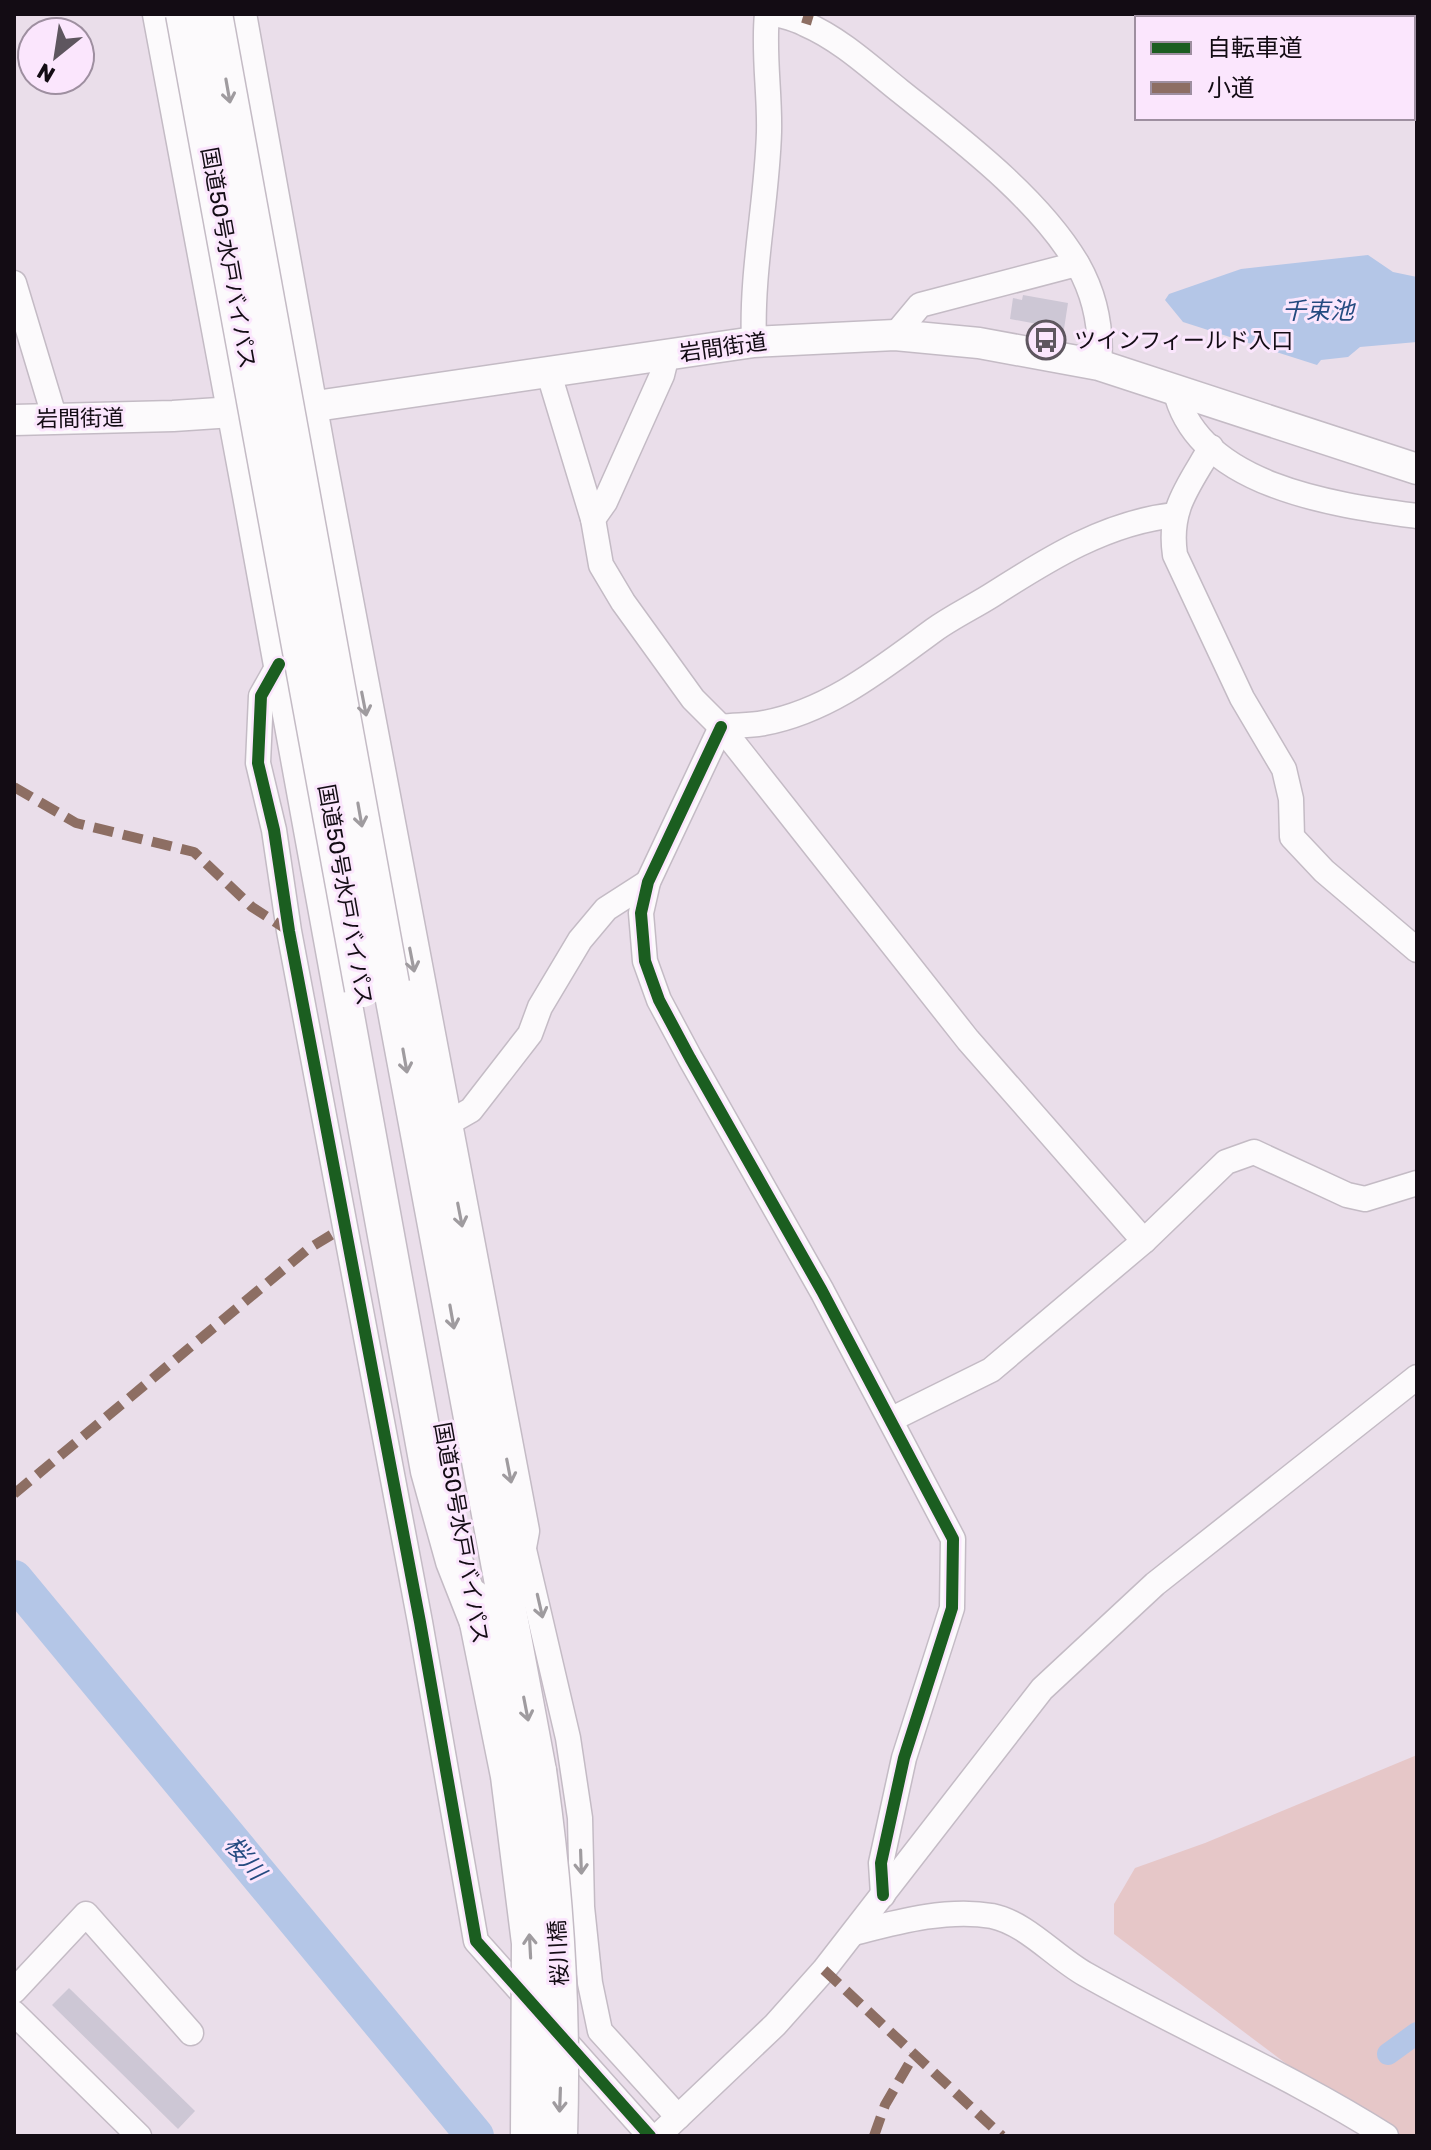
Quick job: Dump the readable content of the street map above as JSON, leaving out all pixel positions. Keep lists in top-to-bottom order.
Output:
{
  "streets": {
    "highway": ["国道50号水戸バイパス", "桜川橋"],
    "main road": ["岩間街道"]
  },
  "crossings": [
    ["国道50号水戸バイパス", "桜川橋"]
  ],
  "water": ["千束池", "桜川"],
  "places": {
    "bus stop": ["ツインフィールド入口"]
  },
  "legend": ["自転車道", "小道"],
  "north": "bottom left"
}
